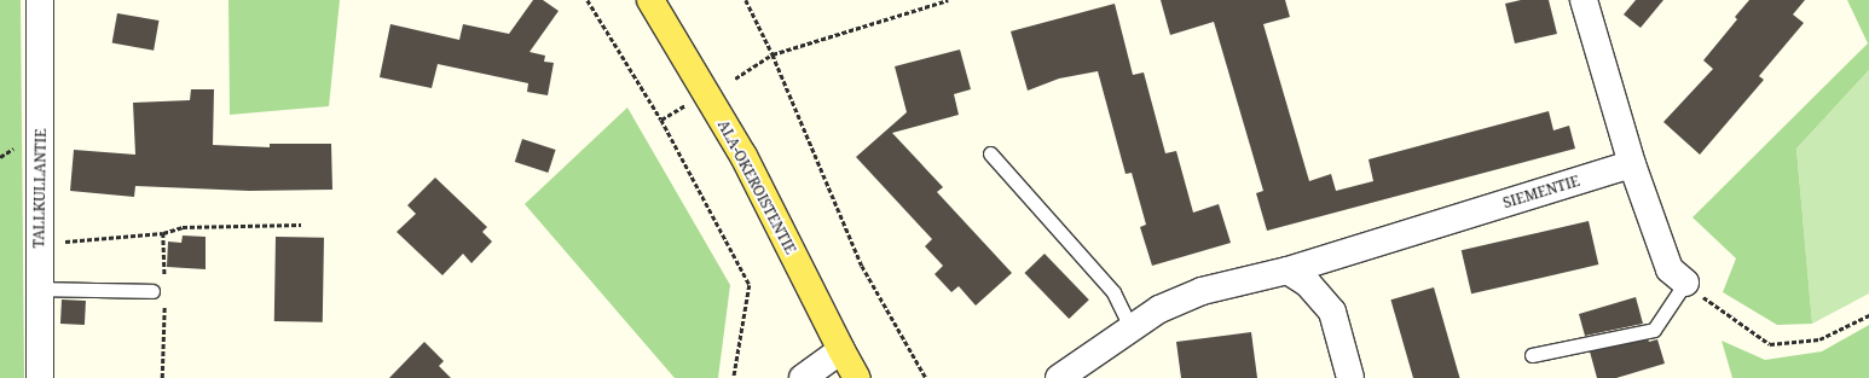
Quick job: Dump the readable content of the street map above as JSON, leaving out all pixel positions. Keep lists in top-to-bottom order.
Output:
{
  "streets": {
    "main road": ["ALA-OKEROISTENTIE"],
    "street": ["TALLKULLANTIE", "SIEMENTIE"]
  }
}
